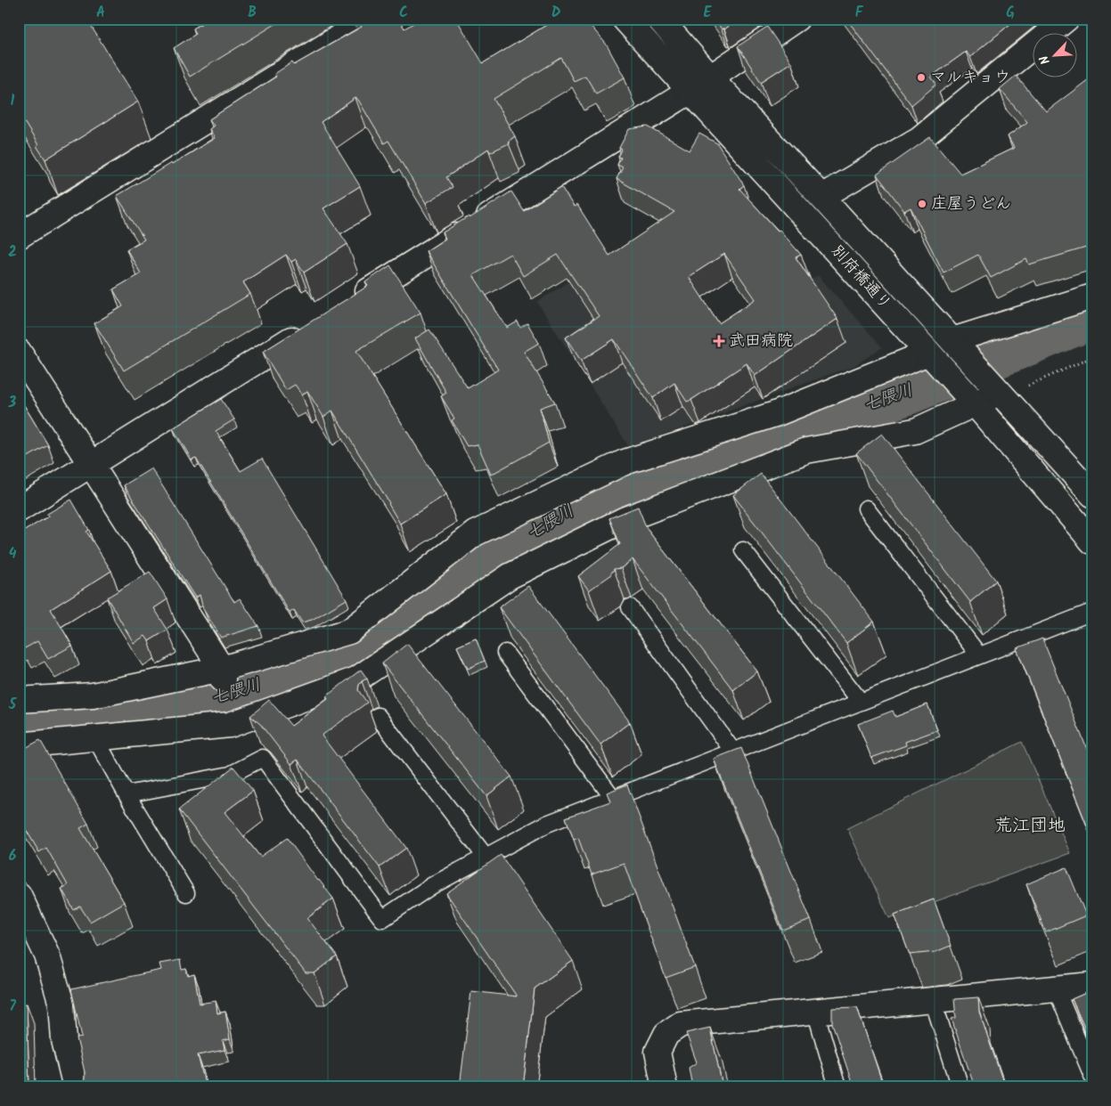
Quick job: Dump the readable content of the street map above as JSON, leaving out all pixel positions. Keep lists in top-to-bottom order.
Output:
{
  "streets": {
    "main road": ["別府橋通り"]
  },
  "districts": ["荒江団地"],
  "water": ["七隈川"],
  "places": {
    "other": ["マルキョウ", "庄屋うどん"],
    "health": ["武田病院"]
  },
  "north": "bottom left",
  "grid": {
    "columns": [
      "A",
      "B",
      "C",
      "D",
      "E",
      "F",
      "G"
    ],
    "rows": [
      "1",
      "2",
      "3",
      "4",
      "5",
      "6",
      "7"
    ]
  }
}
